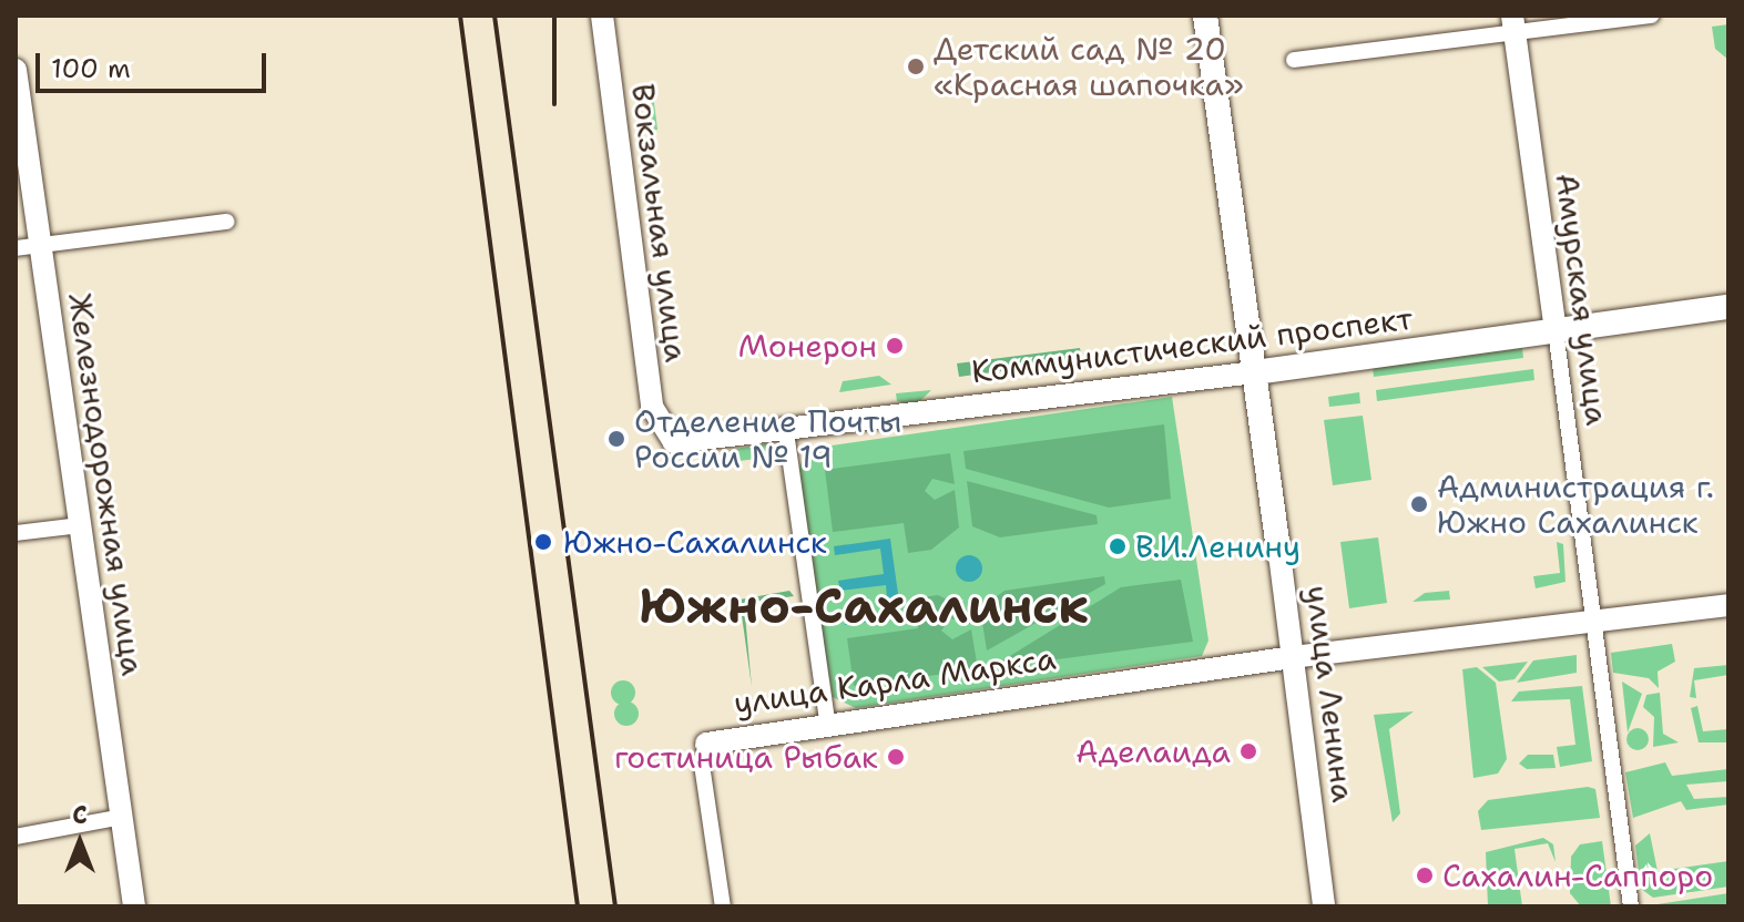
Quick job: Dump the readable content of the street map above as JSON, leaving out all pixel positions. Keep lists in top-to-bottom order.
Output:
{
  "streets": {
    "main road": ["Коммунистический проспект", "улица Ленина"],
    "street": [
      "Вокзальная улица",
      "Амурская улица",
      "Железнодорожная улица",
      "улица Карла Маркса"
    ]
  },
  "crossings": [
    ["Вокзальная улица", "Коммунистический проспект"],
    ["Амурская улица", "Коммунистический проспект"],
    ["Амурская улица", "улица Карла Маркса"],
    ["Коммунистический проспект", "улица Ленина"],
    ["улица Карла Маркса", "улица Ленина"]
  ],
  "districts": ["Южно-Сахалинск"],
  "places": [
    "Детский сад № 20 «Красная шапочка»",
    "Монерон",
    "Отделение Почты России № 19",
    "Администрация г. Южно Сахалинск",
    "Южно-Сахалинск",
    "В.И.Ленину",
    "Аделаида",
    "гостиница Рыбак",
    "Сахалин-Саппоро"
  ],
  "scale_bar": "100 m",
  "north": "top"
}
